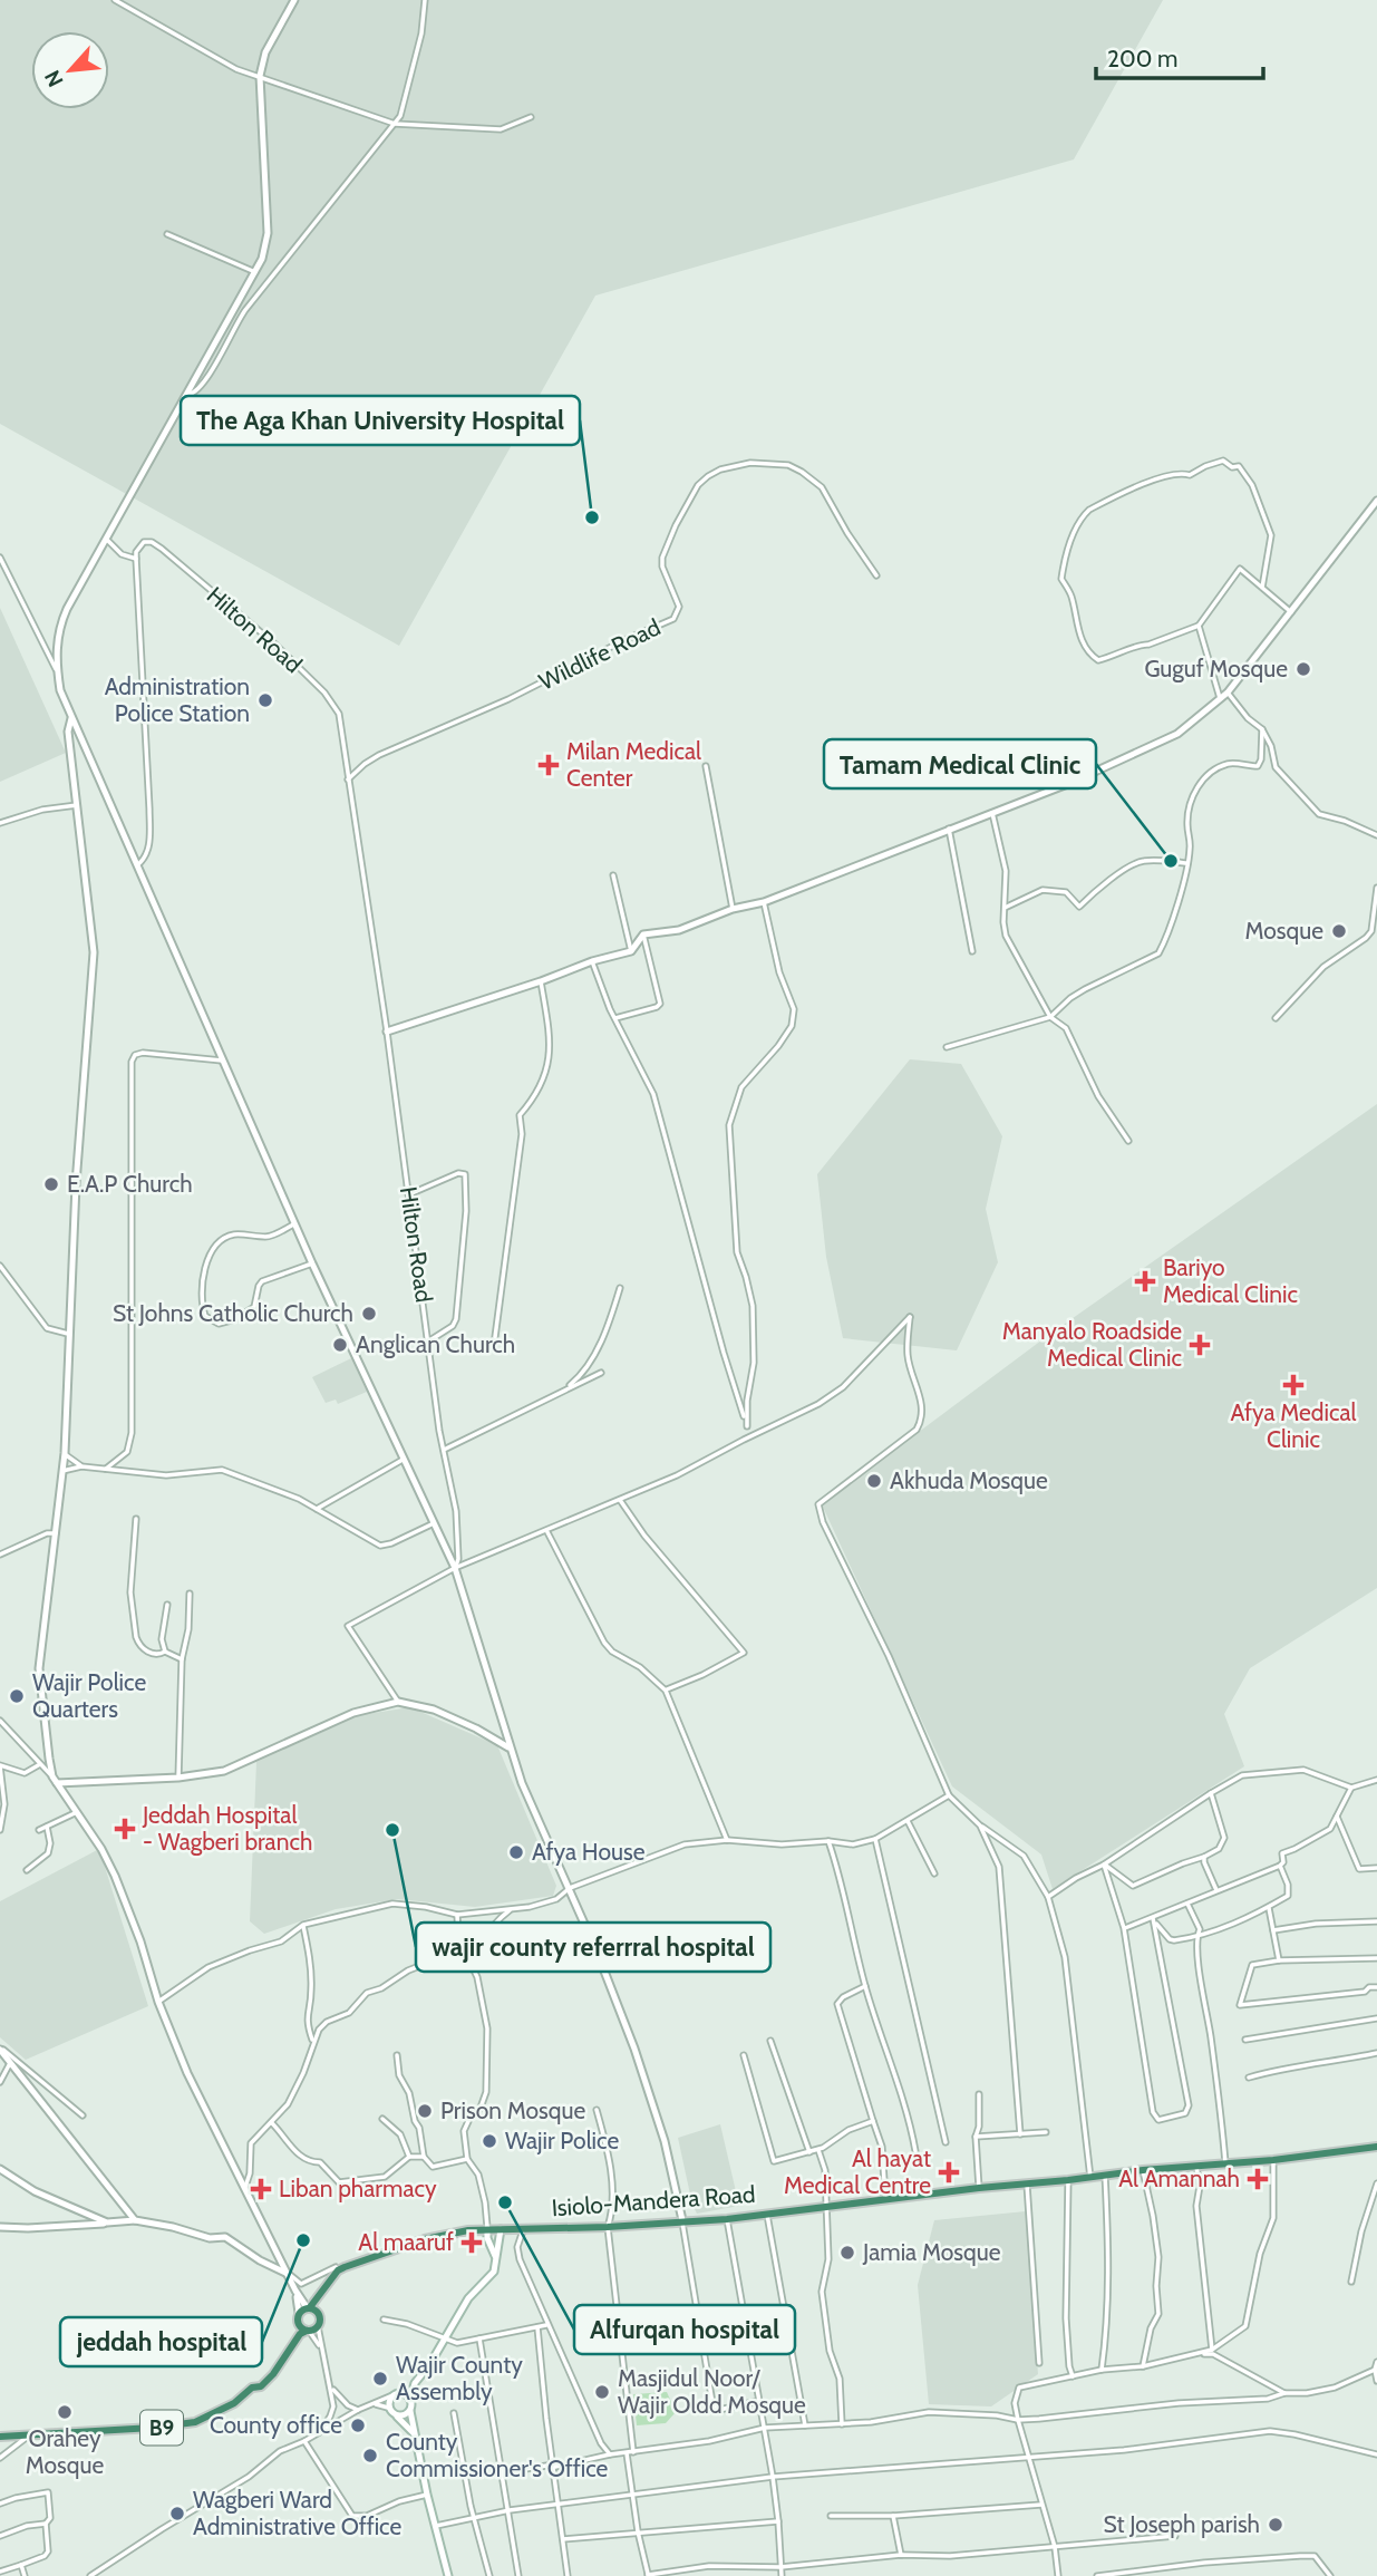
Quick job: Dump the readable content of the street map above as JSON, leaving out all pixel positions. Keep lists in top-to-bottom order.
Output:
{
  "streets": {
    "highway": ["Isiolo-Mandera Road", "B9"],
    "street": ["Hilton Road", "Wildlife Road"]
  },
  "crossings": [
    ["Hilton Road", "Wildlife Road"]
  ],
  "places": {
    "other": [
      "The Aga Khan University Hospital",
      "Guguf Mosque",
      "Administration Police Station",
      "Tamam Medical Clinic",
      "Mosque",
      "E.A.P Church",
      "St Johns Catholic Church",
      "Anglican Church",
      "Akhuda Mosque",
      "Wajir Police Quarters",
      "wajir county referrral hospital",
      "Afya House",
      "Prison Mosque",
      "Wajir Police",
      "Alfurqan hospital",
      "jeddah hospital",
      "Jamia Mosque",
      "Wajir County Assembly",
      "Masjidul Noor/ Wajir Oldd Mosque",
      "Orahey Mosque",
      "County office",
      "County Commissioner's Office",
      "Wagberi Ward Administrative Office",
      "St Joseph parish"
    ],
    "health": [
      "Milan Medical Center",
      "Bariyo Medical Clinic",
      "Manyalo Roadside Medical Clinic",
      "Afya Medical Clinic",
      "Jeddah Hospital - Wagberi branch",
      "Al hayat Medical Centre",
      "Al Amannah",
      "Liban pharmacy",
      "Al maaruf"
    ]
  },
  "scale_bar": "200 m",
  "north": "bottom left"
}
